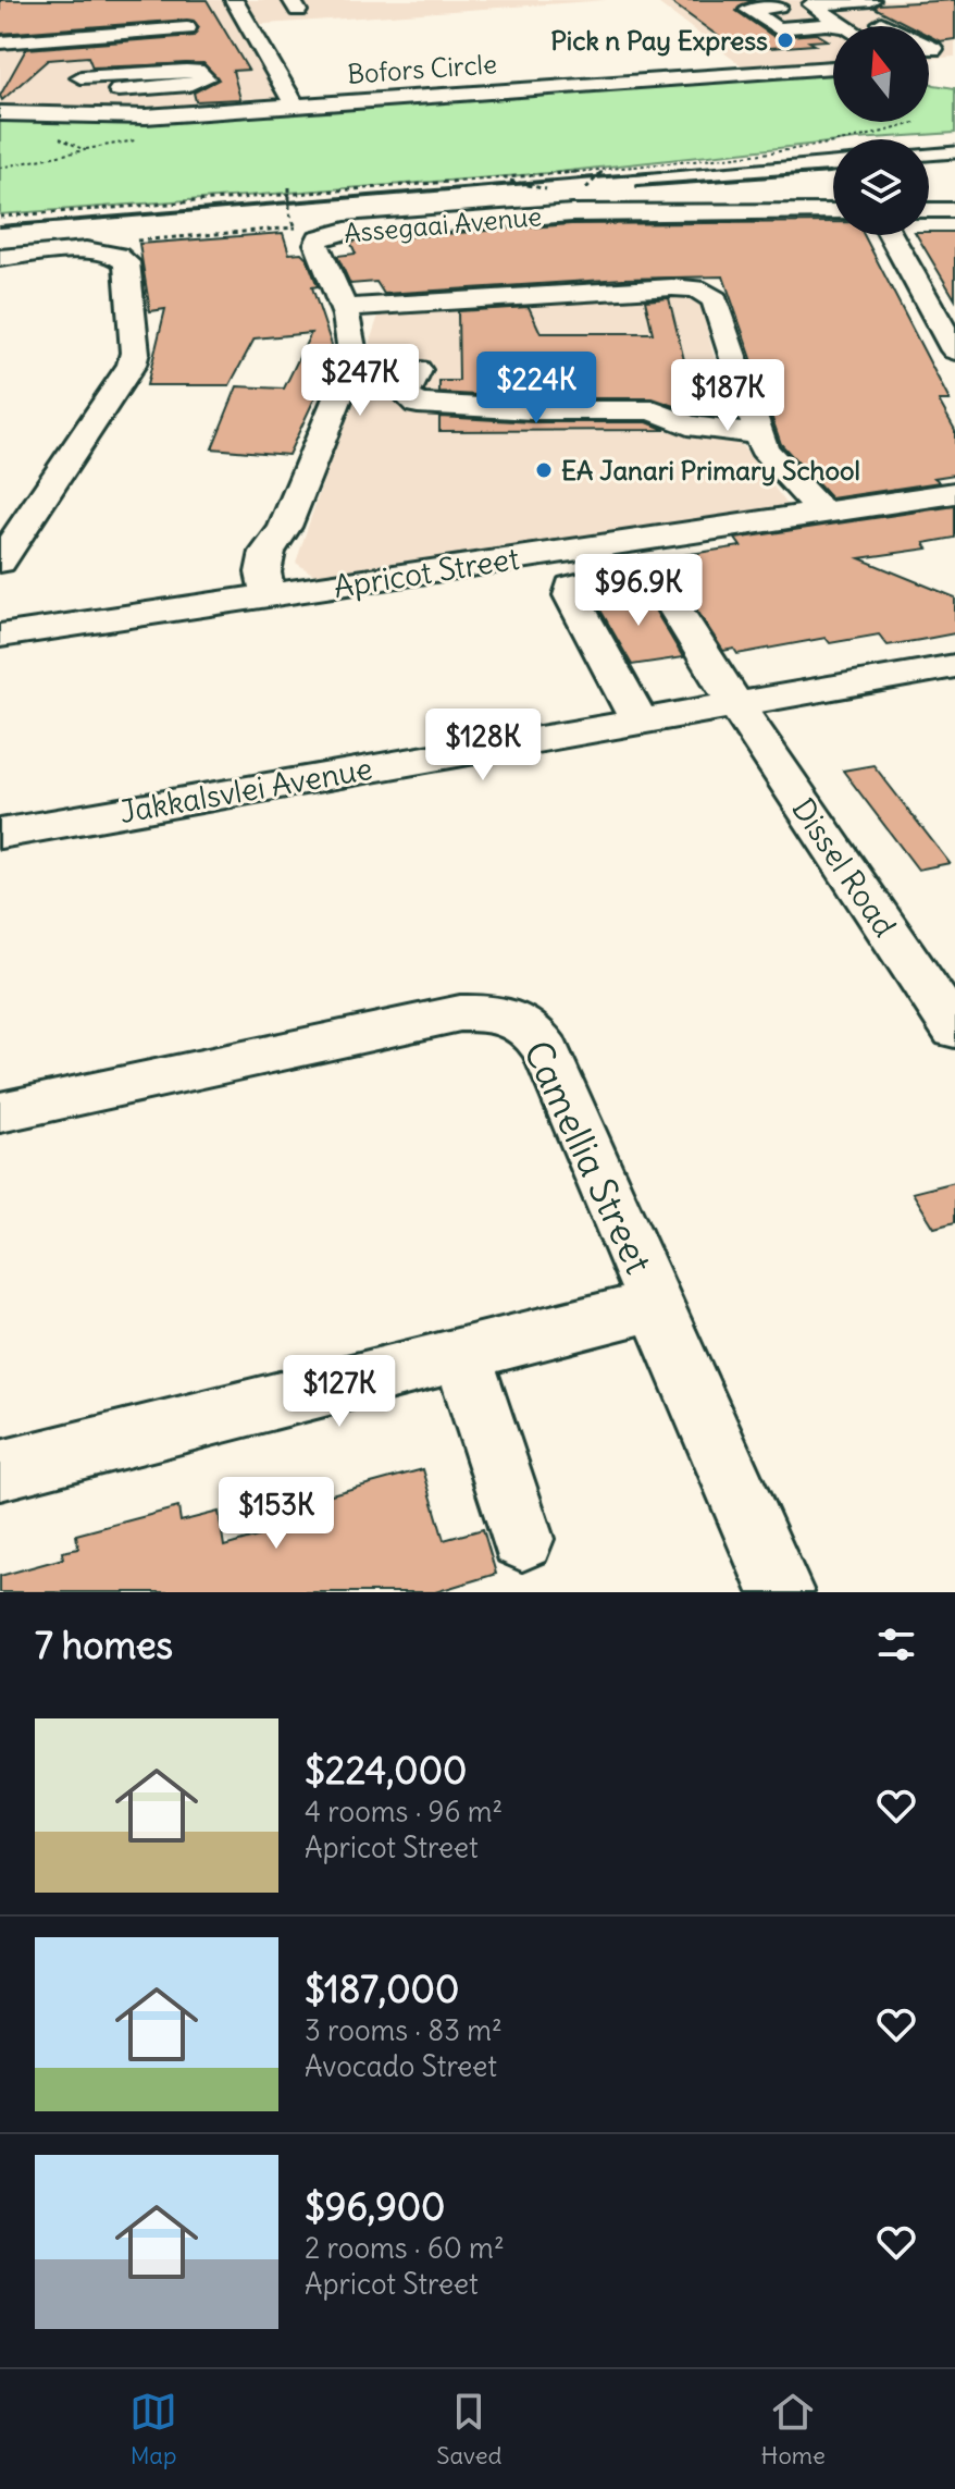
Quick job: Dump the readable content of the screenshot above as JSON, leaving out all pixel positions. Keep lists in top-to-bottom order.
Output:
{
  "streets": {
    "street": [
      "Bofors Circle",
      "Assegaai Avenue",
      "Apricot Street",
      "Jakkalsvlei Avenue",
      "Dissel Road",
      "Camellia Street"
    ]
  },
  "crossings": [
    ["Assegaai Avenue", "Apricot Street"],
    ["Jakkalsvlei Avenue", "Dissel Road"]
  ],
  "places": ["Pick n Pay Express", "EA Janari Primary School"],
  "north": "top",
  "page": {
    "price": [
      "$247K",
      "$224K",
      "$187K",
      "$96.9K",
      "$128K",
      "$127K",
      "$153K"
    ],
    "heading": "7 homes",
    "list": [
      {
        "name": "$224,000",
        "note": "4 rooms · 96 m² · Apricot Street"
      },
      {
        "name": "$187,000",
        "note": "3 rooms · 83 m² · Avocado Street"
      },
      {
        "name": "$96,900",
        "note": "2 rooms · 60 m² · Apricot Street"
      }
    ],
    "tabs": ["Map", "Saved", "Home"]
  }
}
